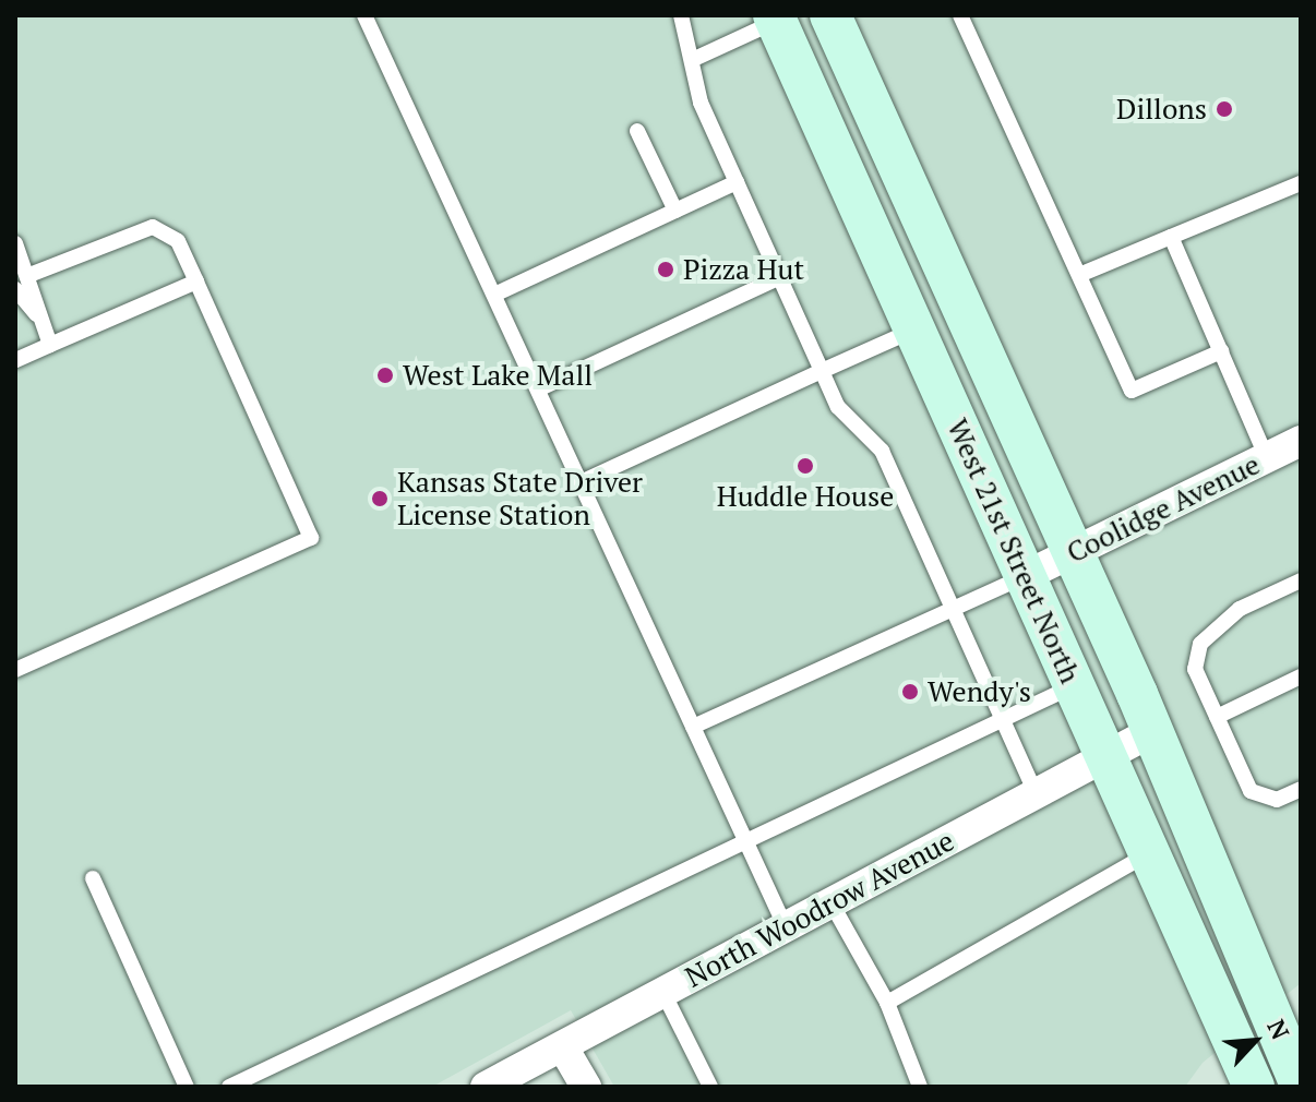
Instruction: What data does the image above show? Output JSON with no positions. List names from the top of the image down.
{
  "streets": {
    "main road": ["West 21st Street North"],
    "street": ["Coolidge Avenue", "North Woodrow Avenue"]
  },
  "crossings": [
    ["Coolidge Avenue", "West 21st Street North"],
    ["West 21st Street North", "North Woodrow Avenue"]
  ],
  "places": [
    "Dillons",
    "Pizza Hut",
    "West Lake Mall",
    "Huddle House",
    "Kansas State Driver License Station",
    "Wendy's"
  ],
  "north": "top right"
}
